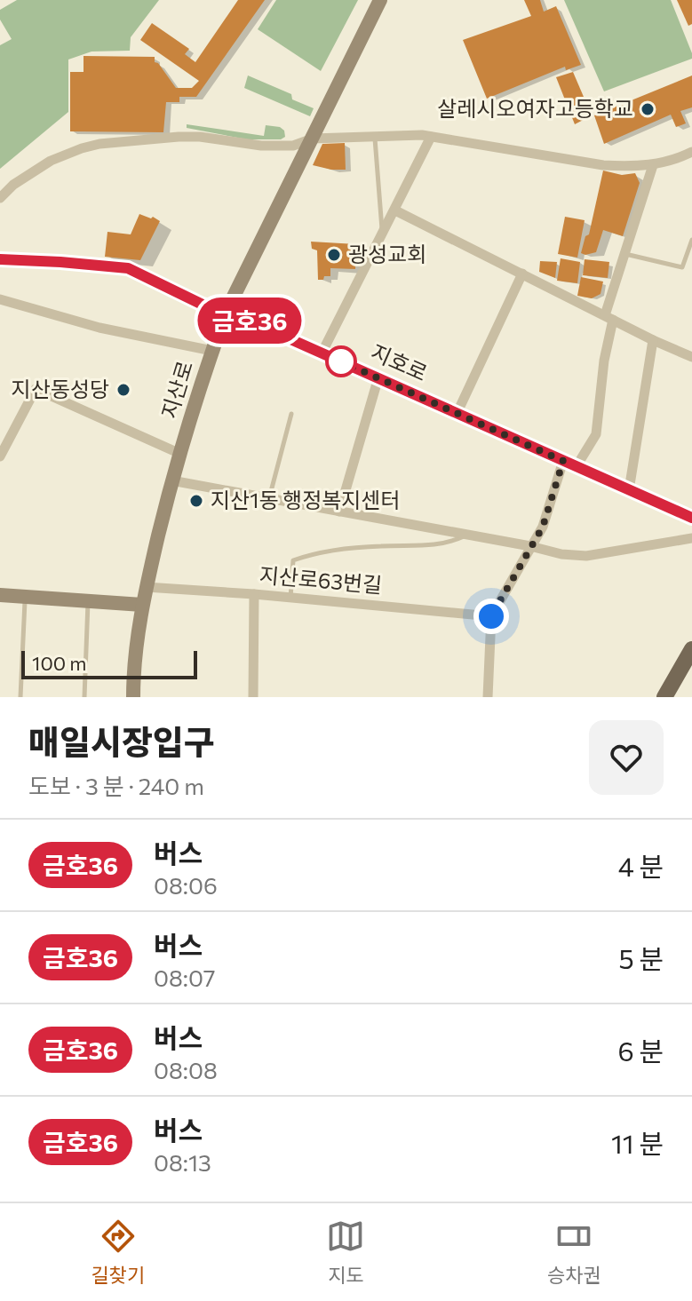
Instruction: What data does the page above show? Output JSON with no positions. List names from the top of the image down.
{
  "streets": {
    "street": ["지호로", "지산로", "지산로63번길"]
  },
  "crossings": [
    ["지호로", "지산로"],
    ["지산로", "지산로63번길"]
  ],
  "places": [
    "살레시오여자고등학교",
    "광성교회",
    "지산동성당",
    "지산1동 행정복지센터"
  ],
  "lines": ["bus line 금호36"],
  "scale_bar": "100 m",
  "page": {
    "on_map": "금호36",
    "scale": "100 m",
    "heading": ["매일시장입구", "도보 · 3 분 · 240 m"],
    "list": [
      {
        "mark": "금호36",
        "name": "버스",
        "note": "08:06",
        "value": "4 분"
      },
      {
        "mark": "금호36",
        "name": "버스",
        "note": "08:07",
        "value": "5 분"
      },
      {
        "mark": "금호36",
        "name": "버스",
        "note": "08:08",
        "value": "6 분"
      },
      {
        "mark": "금호36",
        "name": "버스",
        "note": "08:13",
        "value": "11 분"
      }
    ],
    "tabs": ["길찾기", "지도", "승차권"]
  }
}
